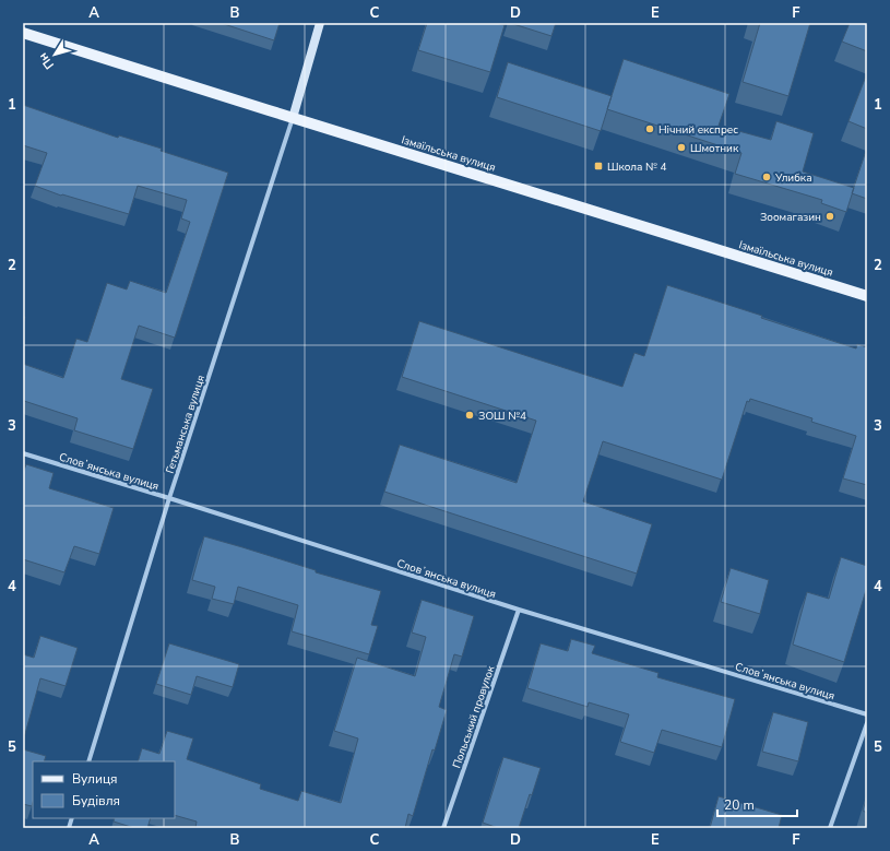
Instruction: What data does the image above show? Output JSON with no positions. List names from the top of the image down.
{
  "streets": {
    "main road": ["Ізмаїльська вулиця"],
    "street": ["Гетьманська вулиця", "Словʼянська вулиця", "Польський провулок"]
  },
  "crossings": [
    ["Ізмаїльська вулиця", "Гетьманська вулиця"],
    ["Гетьманська вулиця", "Словʼянська вулиця"],
    ["Словʼянська вулиця", "Польський провулок"]
  ],
  "places": {
    "other": [
      "Нічний експрес",
      "Шмотник",
      "Улибка",
      "Зоомагазин",
      "ЗОШ №4"
    ],
    "transit": ["Школа № 4"]
  },
  "legend": ["Вулиця", "Будівля"],
  "scale_bar": "20 m",
  "north": "bottom left",
  "grid": {
    "columns": [
      "A",
      "B",
      "C",
      "D",
      "E",
      "F"
    ],
    "rows": [
      "1",
      "2",
      "3",
      "4",
      "5"
    ]
  }
}
